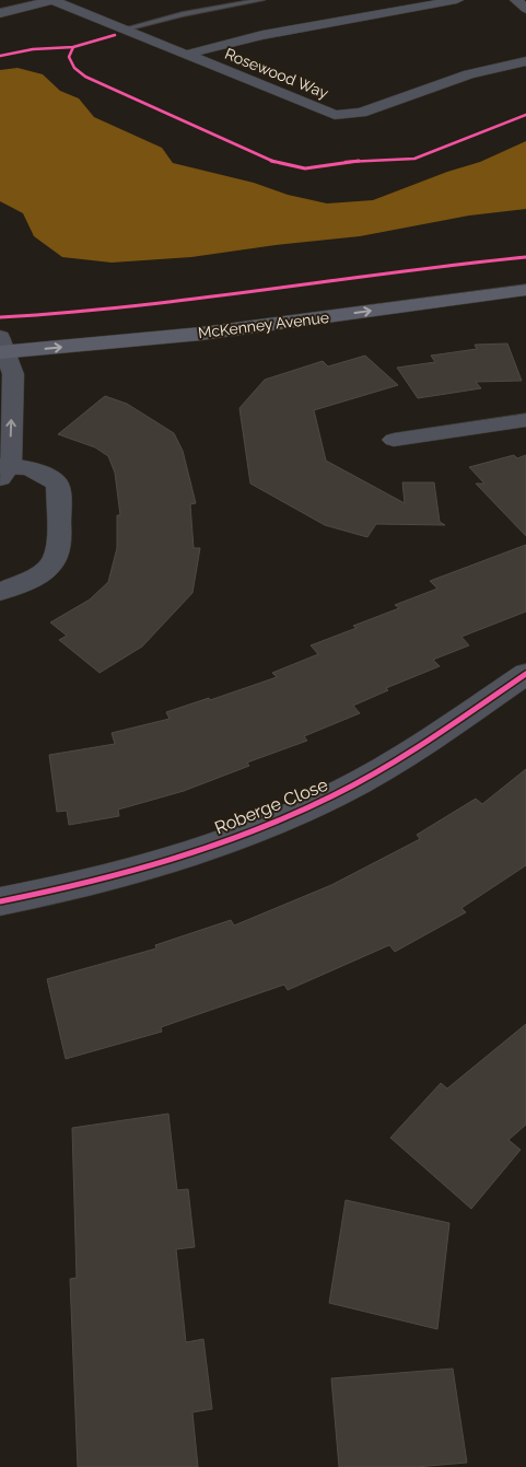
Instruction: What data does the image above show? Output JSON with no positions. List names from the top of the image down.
{
  "streets": {
    "main road": ["McKenney Avenue"],
    "street": ["Rosewood Way", "Roberge Close"]
  }
}
